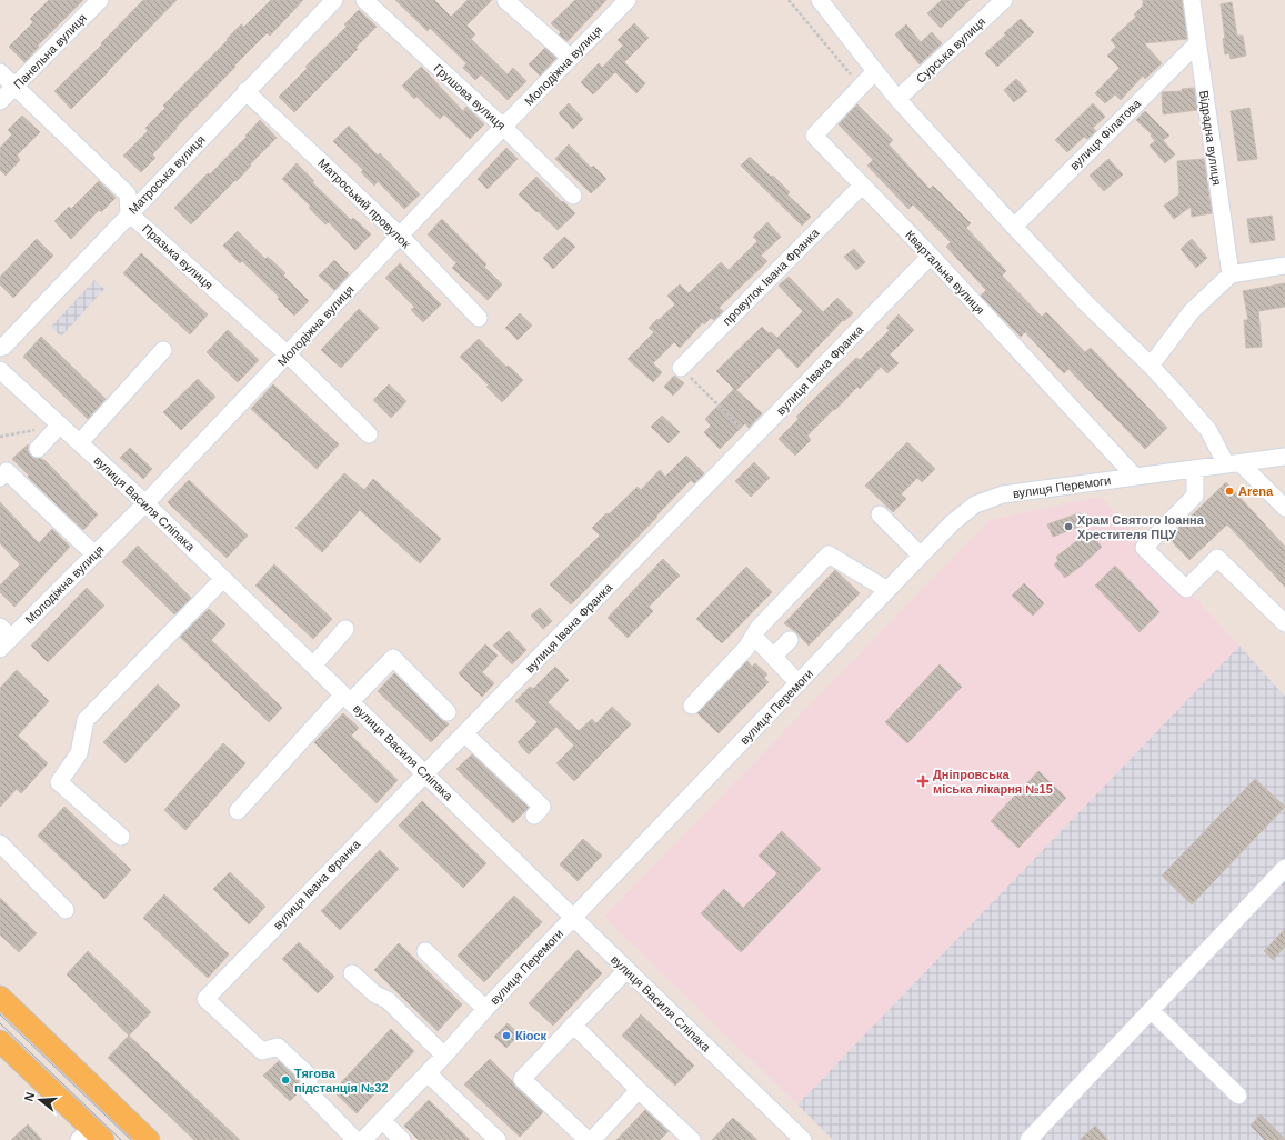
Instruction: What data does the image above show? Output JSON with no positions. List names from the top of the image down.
{
  "streets": {
    "street": [
      "Сурська вулиця",
      "Панельна вулиця",
      "Молодіжна вулиця",
      "Грушова вулиця",
      "вулиця Філатова",
      "Відрадна вулиця",
      "Матроська вулиця",
      "Матроський провулок",
      "Празька вулиця",
      "Квартальна вулиця",
      "провулок Івана Франка",
      "вулиця Івана Франка",
      "вулиця Перемоги",
      "вулиця Василя Сліпака"
    ]
  },
  "crossings": [
    ["Молодіжна вулиця", "Грушова вулиця"],
    ["Молодіжна вулиця", "Матроський провулок"],
    ["Молодіжна вулиця", "Празька вулиця"],
    ["Молодіжна вулиця", "вулиця Василя Сліпака"],
    ["вулиця Філатова", "Відрадна вулиця"],
    ["Матроська вулиця", "Матроський провулок"],
    ["Матроська вулиця", "Празька вулиця"],
    ["Квартальна вулиця", "провулок Івана Франка"],
    ["Квартальна вулиця", "вулиця Івана Франка"],
    ["Квартальна вулиця", "вулиця Перемоги"],
    ["вулиця Івана Франка", "вулиця Василя Сліпака"],
    ["вулиця Перемоги", "вулиця Василя Сліпака"]
  ],
  "places": {
    "other": [
      "Arena",
      "Храм Святого Іоанна Хрестителя ПЦУ",
      "Кіоск",
      "Тягова пiдстанцiя №32"
    ],
    "health": ["Дніпровська міська лікарня №15"]
  },
  "north": "left"
}
